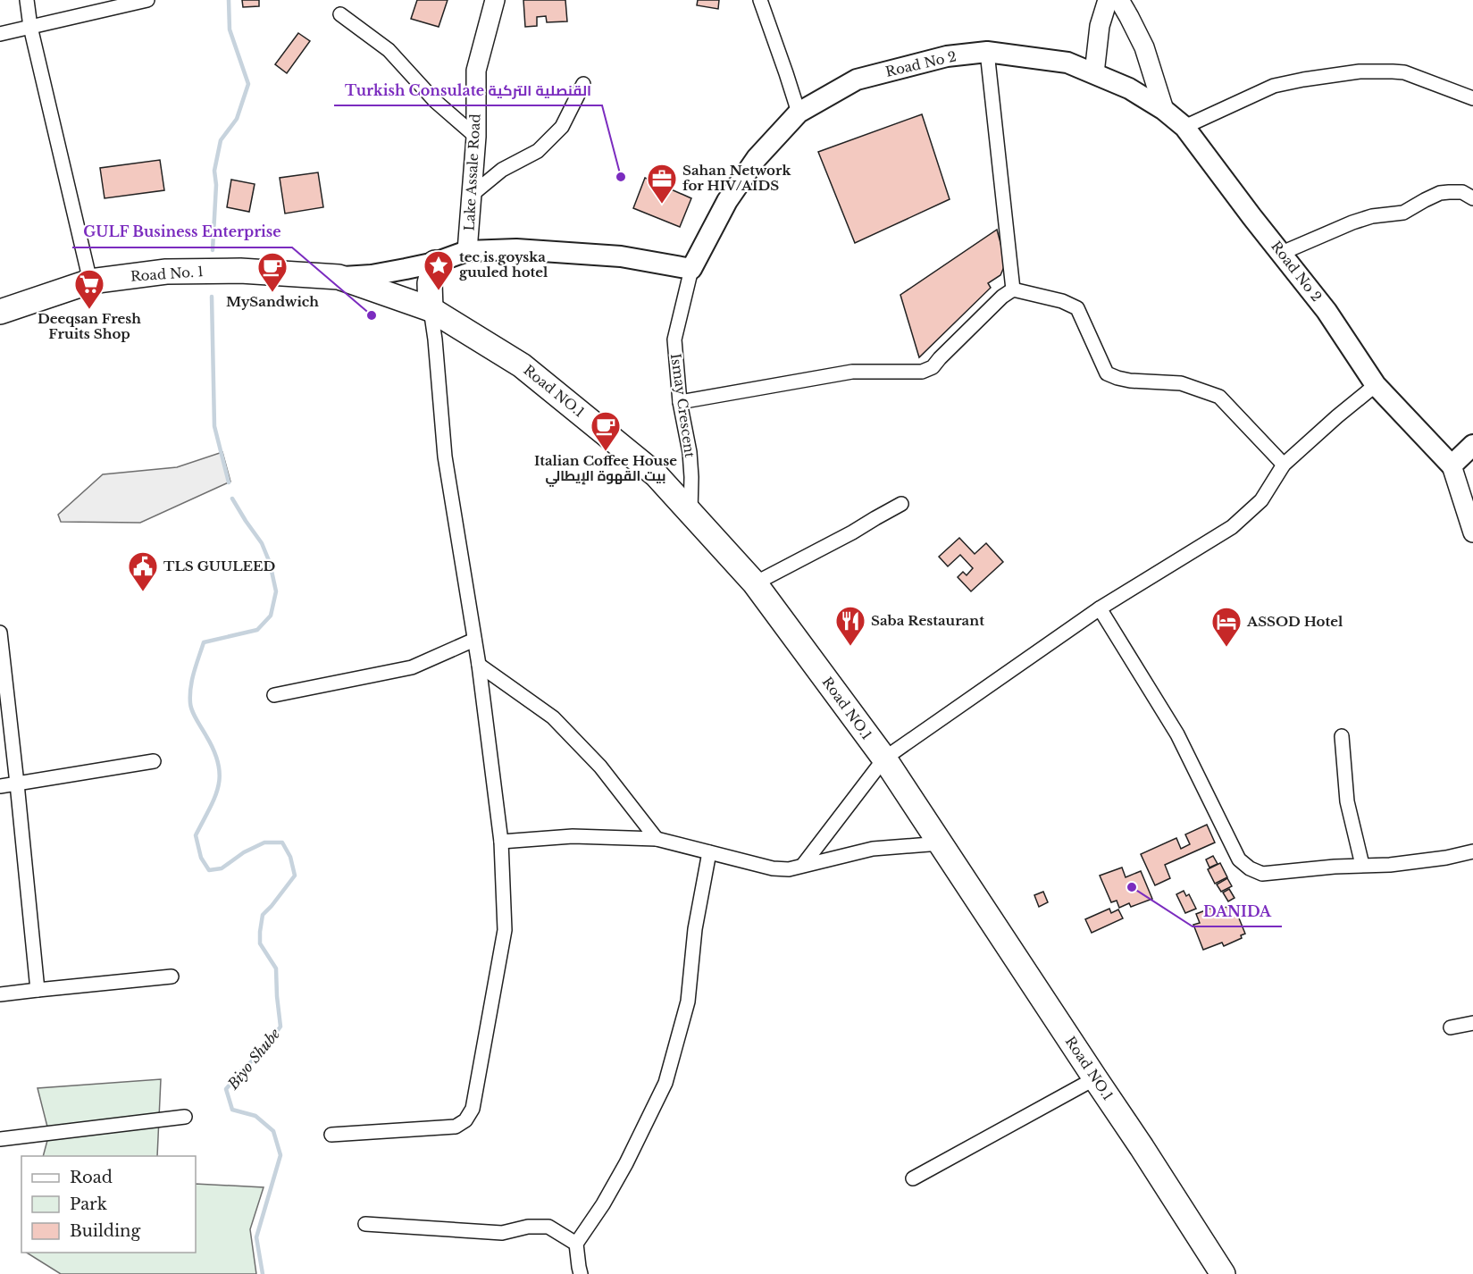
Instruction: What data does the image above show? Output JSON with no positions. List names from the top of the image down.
{
  "streets": {
    "highway": ["Road No. 1", "Road NO.1"],
    "main road": ["Road No 2"],
    "street": ["Lake Assale Road", "Ismay Crescent"]
  },
  "crossings": [
    ["Road No 2", "Ismay Crescent"],
    ["Road No. 1", "Road NO.1"],
    ["Road NO.1", "Ismay Crescent"]
  ],
  "water": ["Biyo Shube"],
  "places": {
    "other": ["Turkish Consulate القنصلية التركية", "GULF Business Enterprise", "DANIDA"],
    "office": ["Sahan Network for HIV/AIDS"],
    "place": ["tec is goyska guuled hotel"],
    "cafe": ["MySandwich", "Italian Coffee House بيت القهوة الإيطالي"],
    "supermarket": ["Deeqsan Fresh Fruits Shop"],
    "public building": ["TLS GUULEED"],
    "restaurant": ["Saba Restaurant"],
    "hotel": ["ASSOD Hotel"]
  },
  "legend": ["Road", "Park", "Building"]
}
